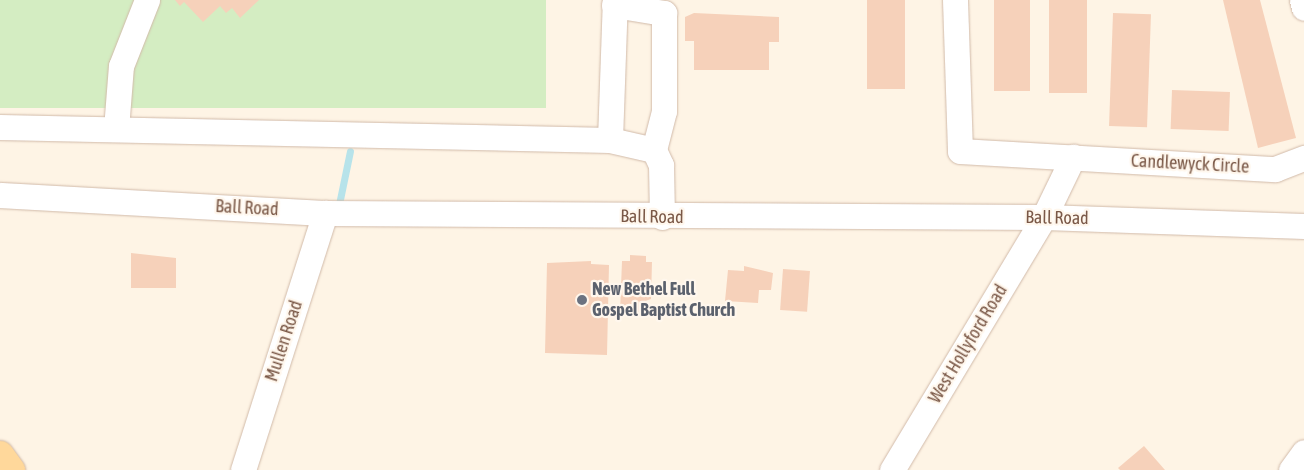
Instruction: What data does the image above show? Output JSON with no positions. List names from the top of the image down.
{
  "streets": {
    "street": [
      "Candlewyck Circle",
      "Ball Road",
      "Mullen Road",
      "West Hollyford Road"
    ]
  },
  "crossings": [
    ["Ball Road", "Mullen Road"],
    ["Ball Road", "West Hollyford Road"]
  ],
  "places": ["New Bethel Full Gospel Baptist Church"]
}
